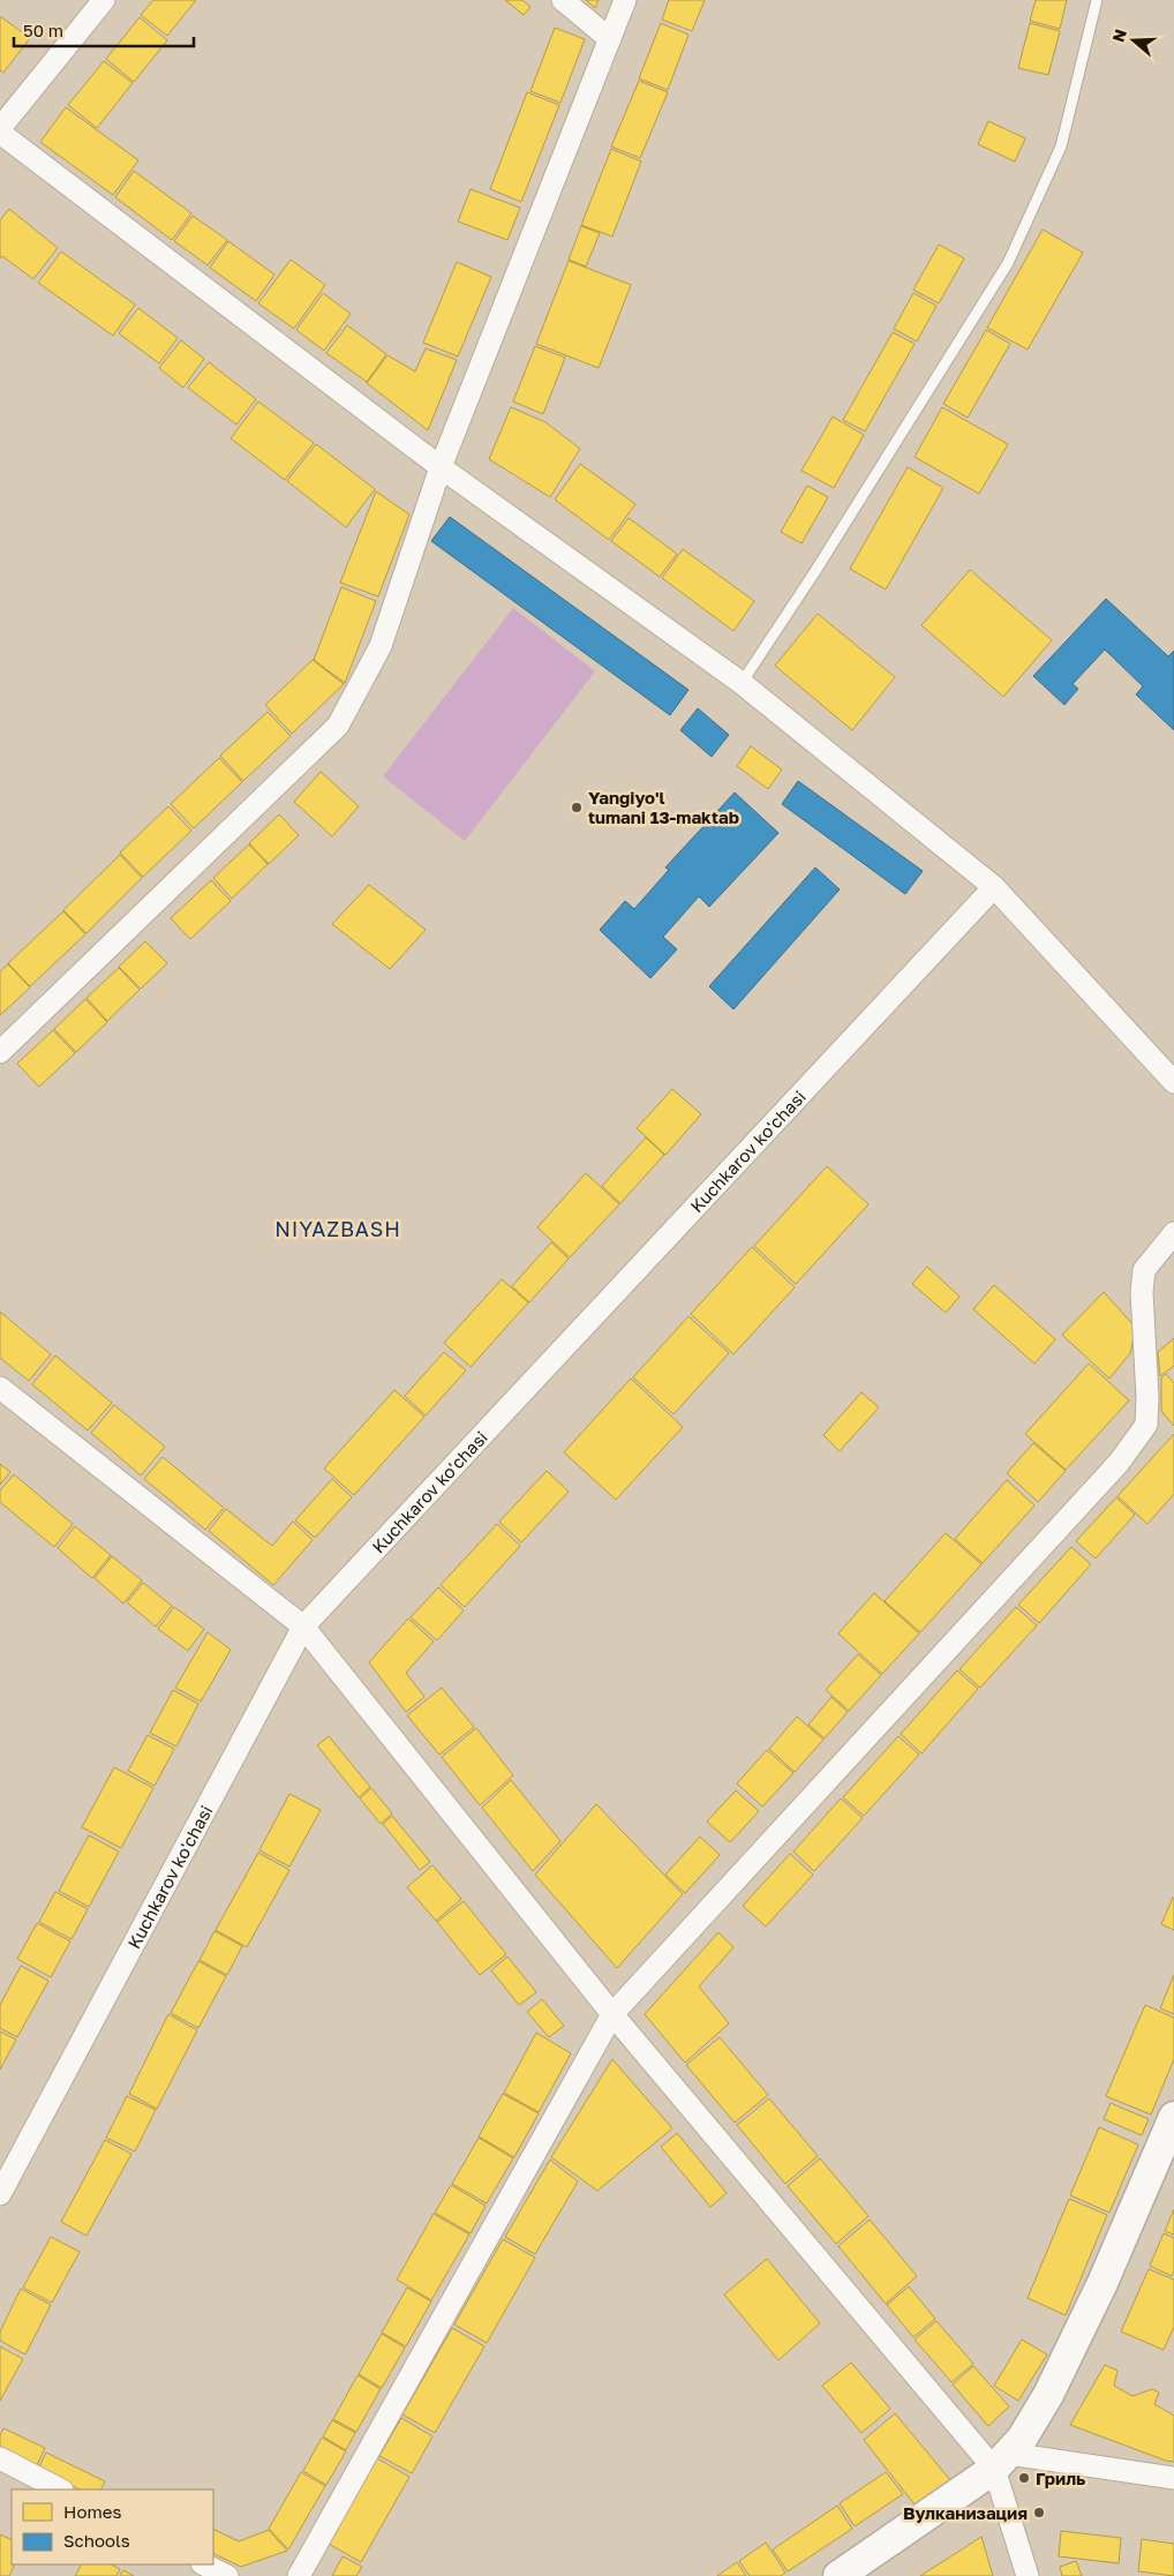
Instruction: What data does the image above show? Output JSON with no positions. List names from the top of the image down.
{
  "streets": {
    "street": ["Kuchkarov ko'chasi"]
  },
  "districts": ["NIYAZBASH"],
  "places": ["Yangiyo'l tumani 13-maktab", "Гриль", "Вулканизация"],
  "legend": ["Homes", "Schools"],
  "scale_bar": "50 m",
  "north": "left"
}
